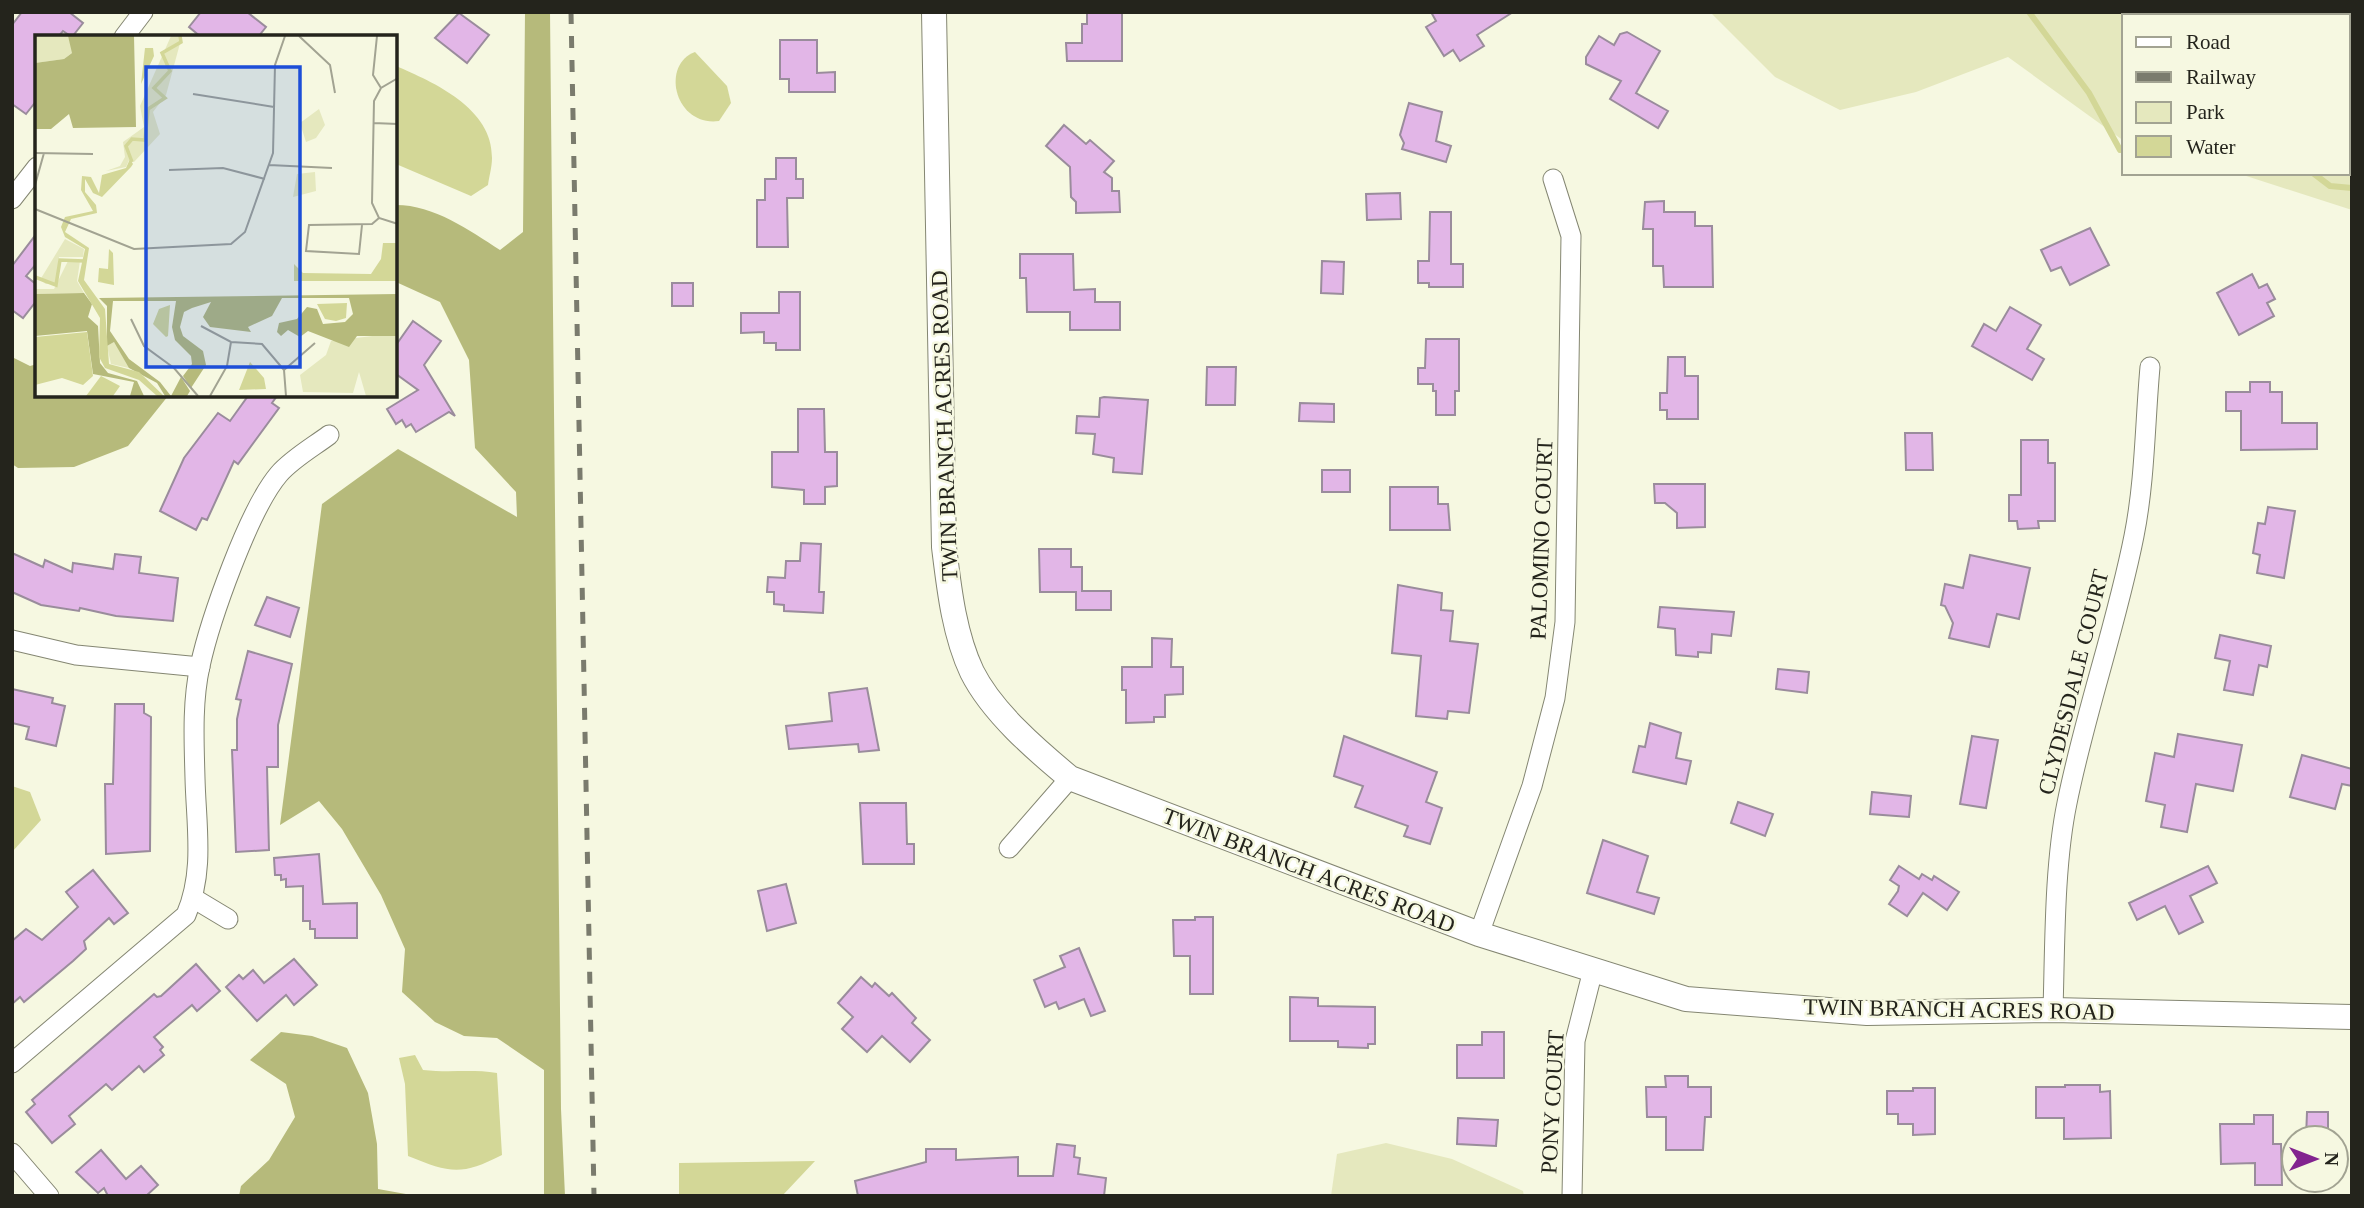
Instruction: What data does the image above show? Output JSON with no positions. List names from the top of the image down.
{
  "streets": {
    "street": [
      "TWIN BRANCH ACRES ROAD",
      "PALOMINO COURT",
      "CLYDESDALE COURT",
      "PONY COURT"
    ]
  },
  "crossings": [
    ["TWIN BRANCH ACRES ROAD", "PALOMINO COURT"],
    ["TWIN BRANCH ACRES ROAD", "CLYDESDALE COURT"],
    ["TWIN BRANCH ACRES ROAD", "PONY COURT"]
  ],
  "legend": [
    "Road",
    "Railway",
    "Park",
    "Water"
  ],
  "north": "right"
}
